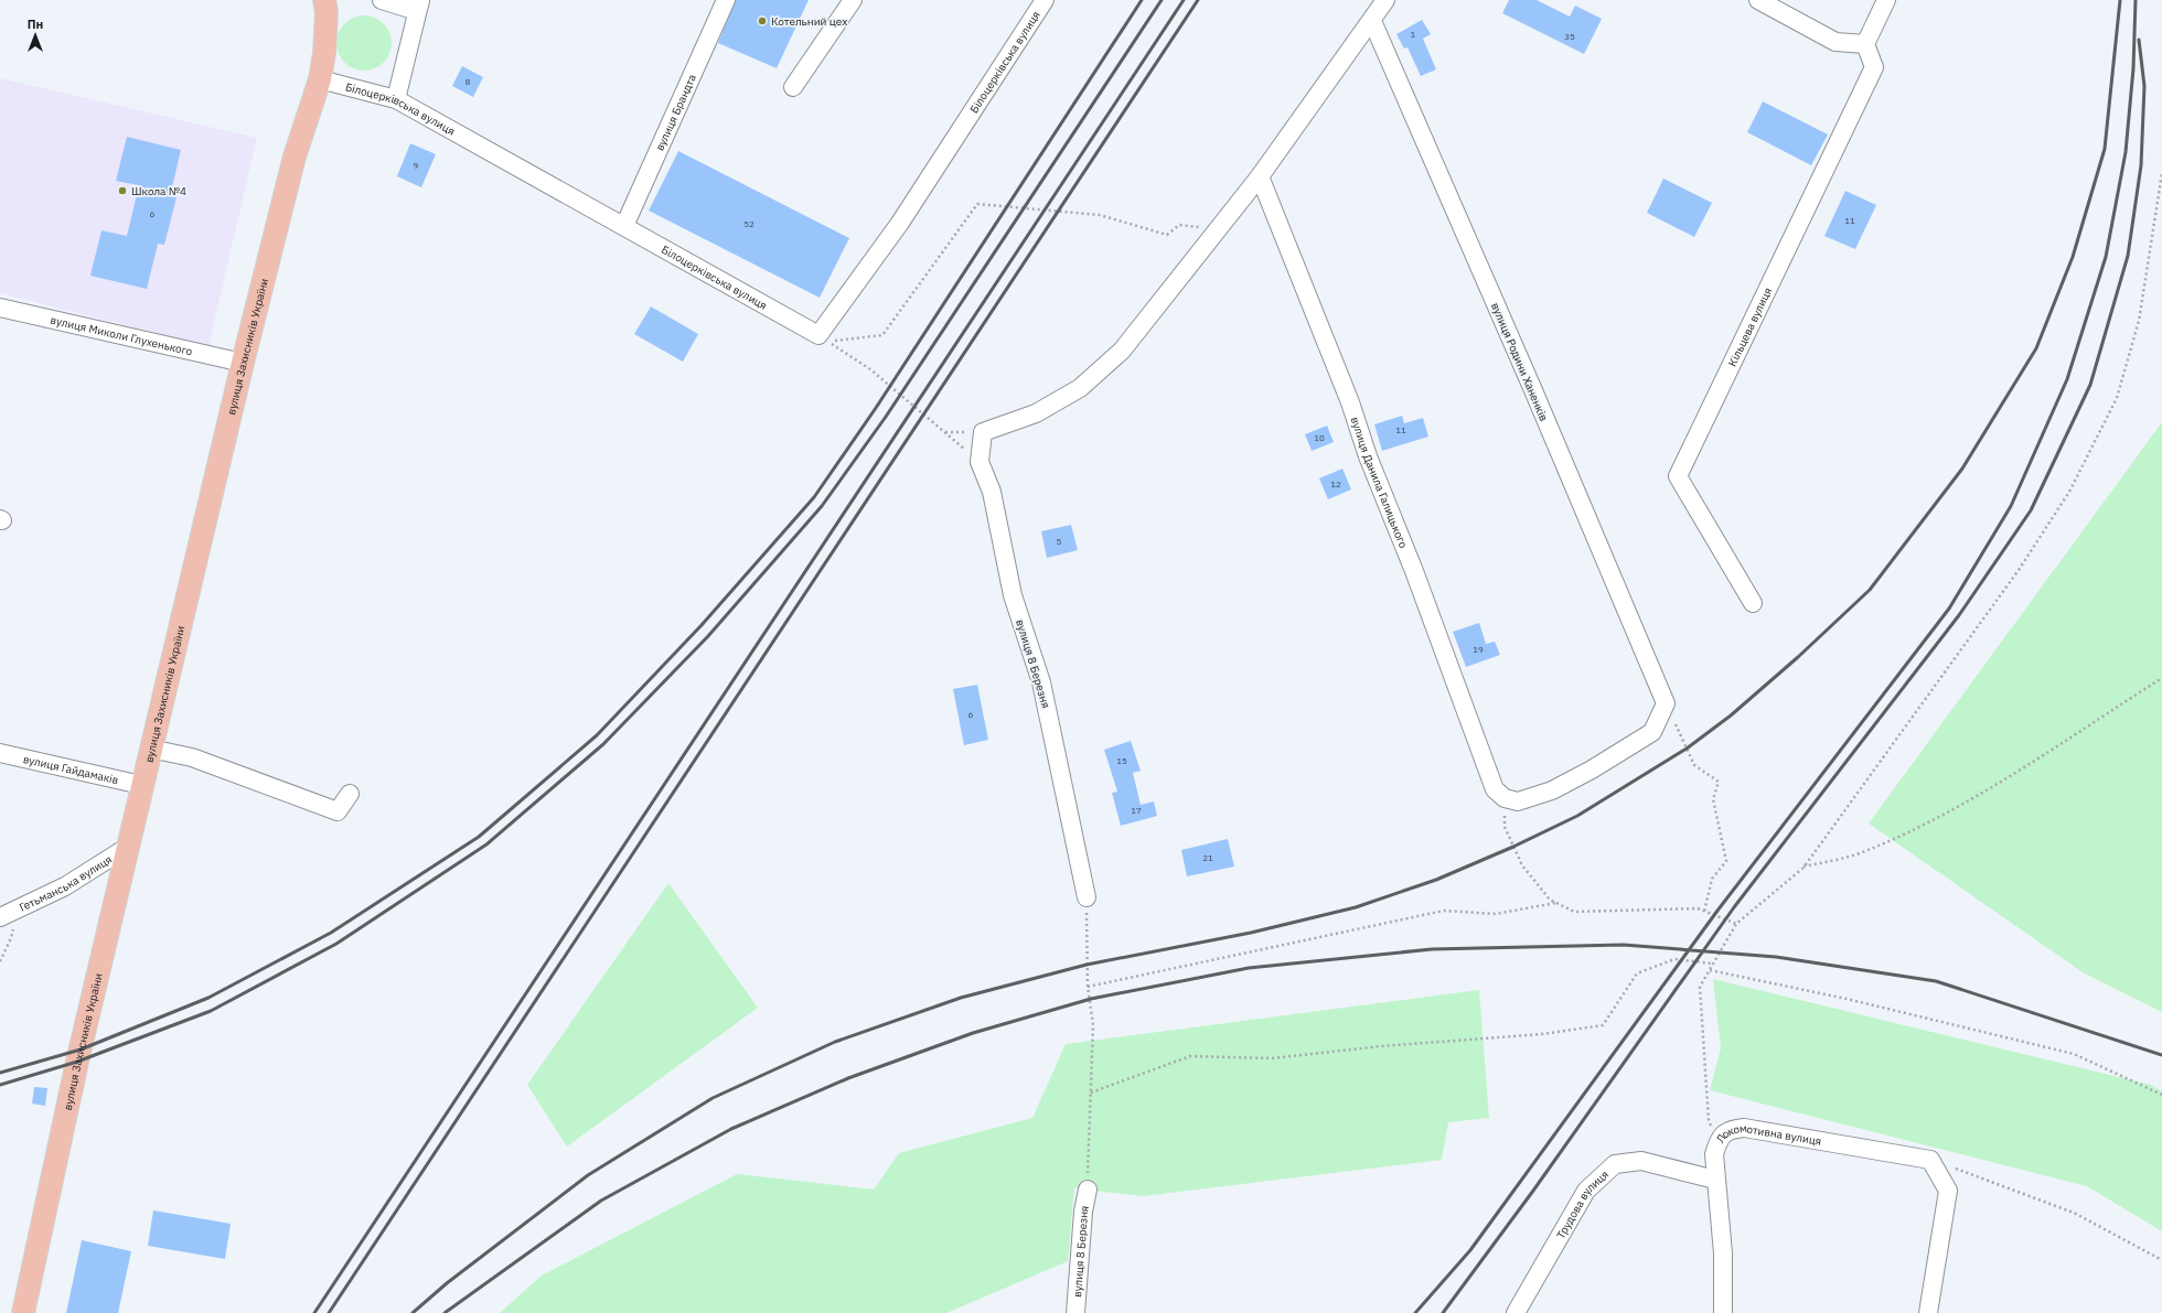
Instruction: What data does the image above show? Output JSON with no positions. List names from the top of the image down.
{
  "streets": {
    "main road": ["вулиця Захисників України"],
    "street": [
      "Білоцерківська вулиця",
      "вулиця Брандта",
      "Кільцева вулиця",
      "вулиця Миколи Глухенького",
      "вулиця Родини Ханенків",
      "вулиця Данила Галицького",
      "вулиця 8 Березня",
      "вулиця Гайдамаків",
      "Гетьманська вулиця",
      "Локомотивна вулиця",
      "Трудова вулиця"
    ]
  },
  "crossings": [
    ["Білоцерківська вулиця", "вулиця Брандта"],
    ["Білоцерківська вулиця", "вулиця Захисників України"],
    ["вулиця Миколи Глухенького", "вулиця Захисників України"],
    ["вулиця Захисників України", "вулиця Гайдамаків"],
    ["вулиця Захисників України", "Гетьманська вулиця"],
    ["Локомотивна вулиця", "Трудова вулиця"]
  ],
  "places": ["Котельний цех", "Школа №4"],
  "house_numbers": [
    "1",
    "35",
    "8",
    "9",
    "6",
    "11",
    "52",
    "11",
    "10",
    "12",
    "5",
    "19",
    "6",
    "15",
    "17",
    "21"
  ],
  "north": "top"
}
